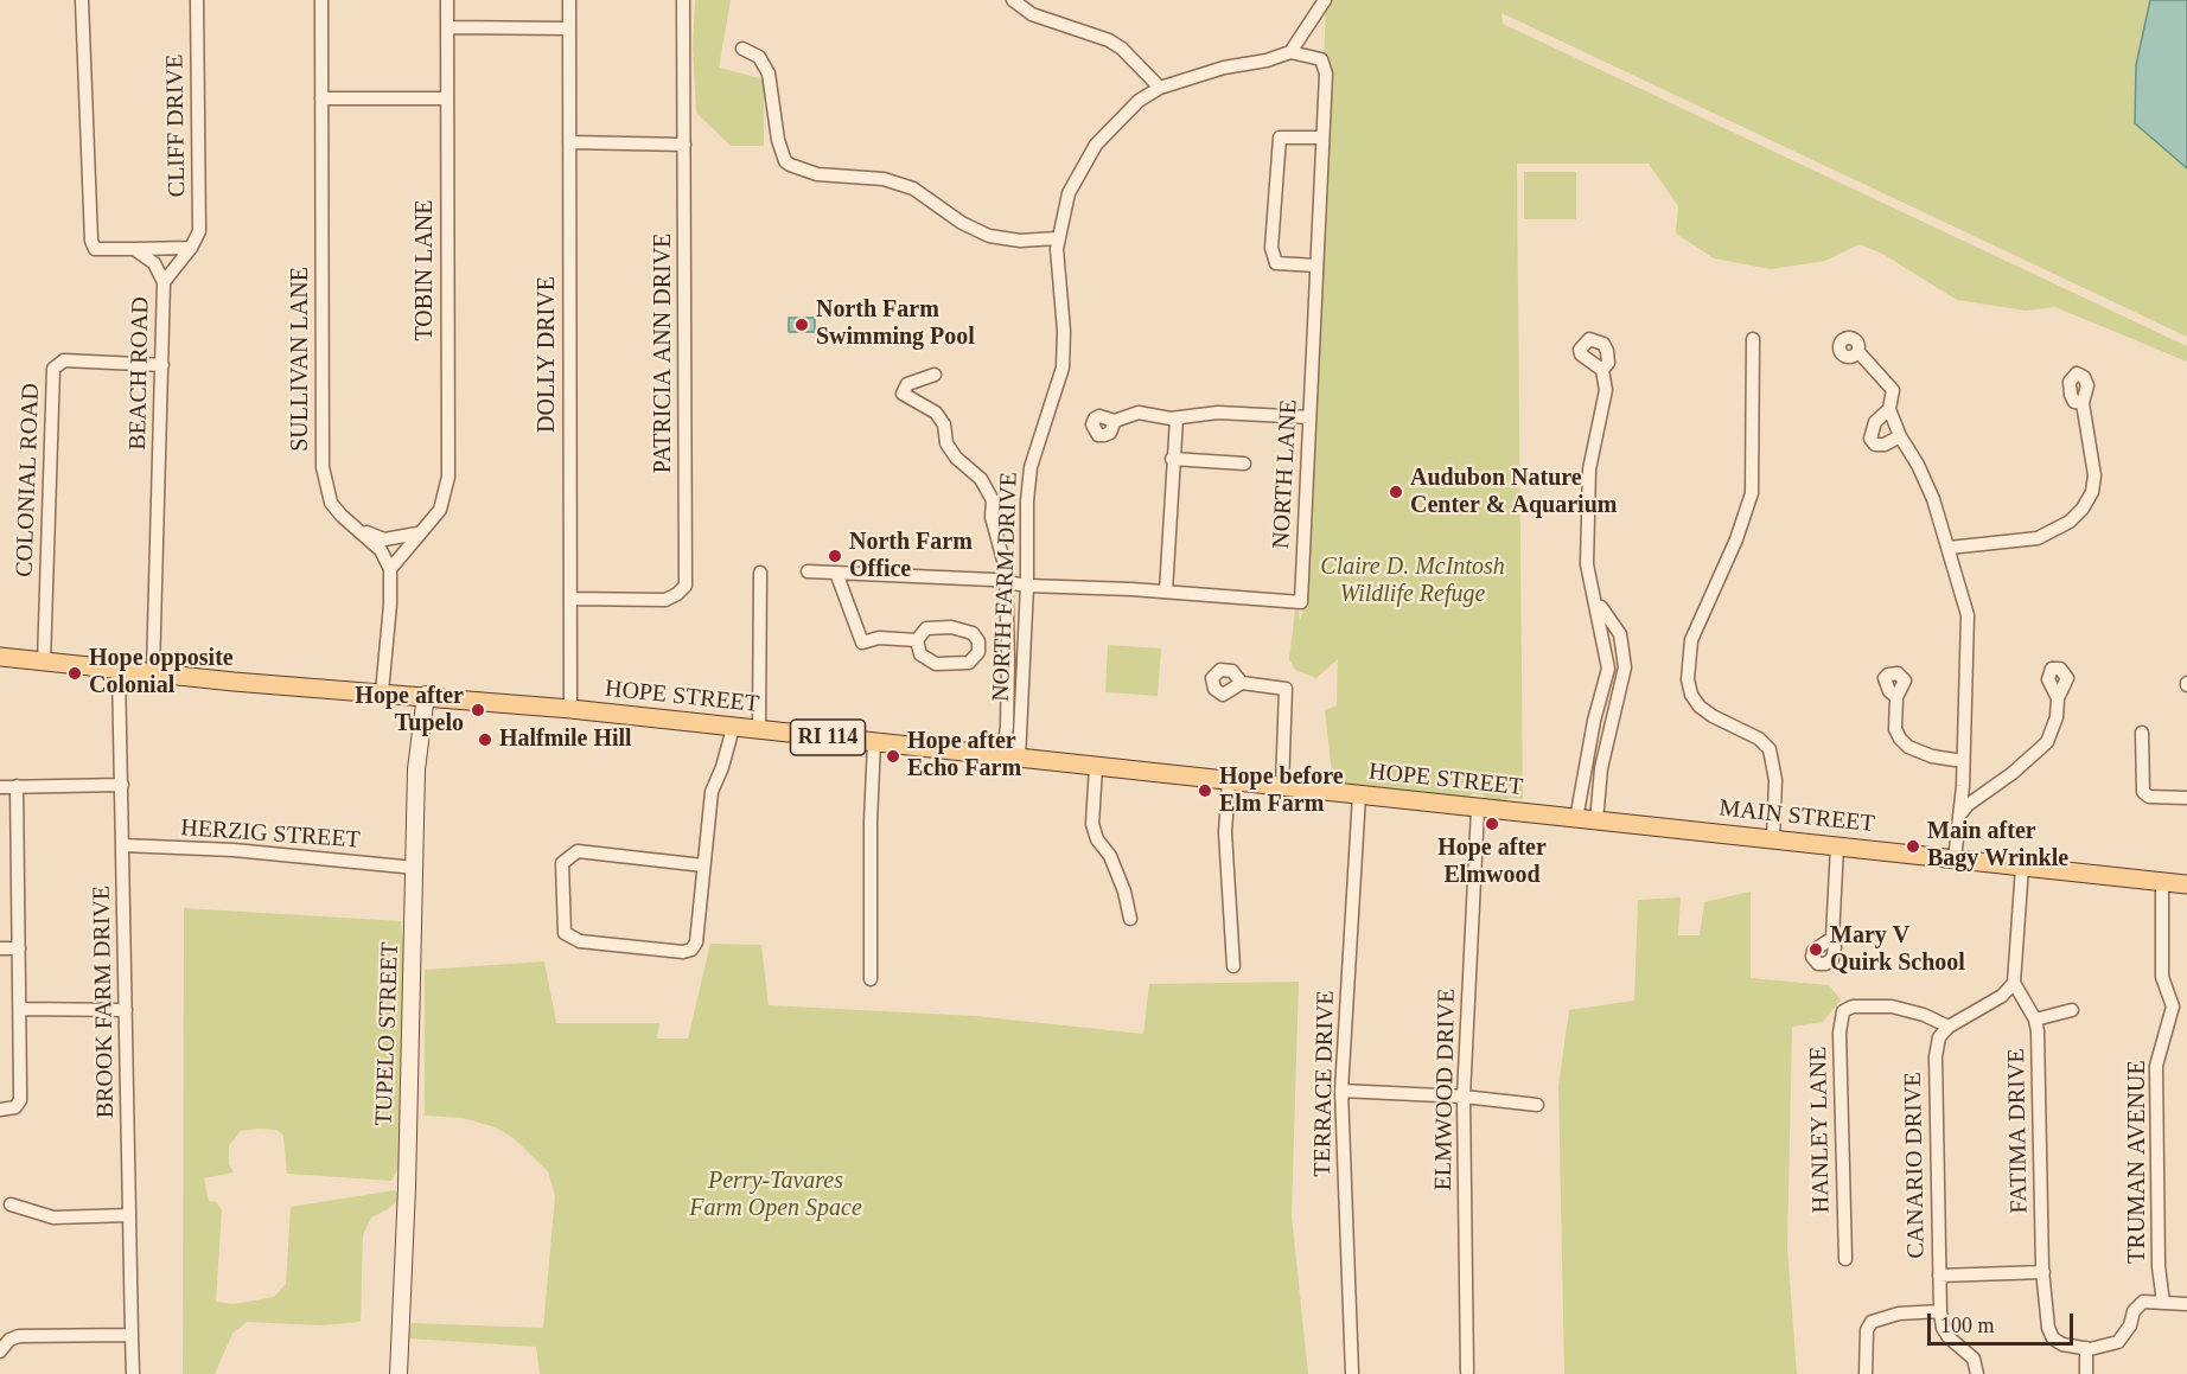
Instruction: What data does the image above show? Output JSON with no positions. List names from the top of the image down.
{
  "streets": {
    "main road": [
      "HOPE STREET",
      "RI 114",
      "MAIN STREET",
      "TUPELO STREET"
    ],
    "street": [
      "CLIFF DRIVE",
      "TOBIN LANE",
      "PATRICIA ANN DRIVE",
      "DOLLY DRIVE",
      "SULLIVAN LANE",
      "BEACH ROAD",
      "NORTH LANE",
      "COLONIAL ROAD",
      "NORTH FARM DRIVE",
      "HERZIG STREET",
      "BROOK FARM DRIVE",
      "TERRACE DRIVE",
      "ELMWOOD DRIVE",
      "HANLEY LANE",
      "FATIMA DRIVE",
      "TRUMAN AVENUE",
      "CANARIO DRIVE"
    ]
  },
  "crossings": [
    ["CLIFF DRIVE", "BEACH ROAD"],
    ["TOBIN LANE", "SULLIVAN LANE"],
    ["PATRICIA ANN DRIVE", "DOLLY DRIVE"],
    ["DOLLY DRIVE", "HOPE STREET"],
    ["BEACH ROAD", "COLONIAL ROAD"],
    ["BEACH ROAD", "HOPE STREET"],
    ["NORTH LANE", "NORTH FARM DRIVE"],
    ["COLONIAL ROAD", "HOPE STREET"],
    ["NORTH FARM DRIVE", "HOPE STREET"],
    ["HOPE STREET", "MAIN STREET"],
    ["HOPE STREET", "BROOK FARM DRIVE"],
    ["HOPE STREET", "TUPELO STREET"],
    ["HOPE STREET", "TERRACE DRIVE"],
    ["HOPE STREET", "ELMWOOD DRIVE"],
    ["MAIN STREET", "TRUMAN AVENUE"],
    ["HERZIG STREET", "BROOK FARM DRIVE"],
    ["HERZIG STREET", "TUPELO STREET"],
    ["HANLEY LANE", "CANARIO DRIVE"]
  ],
  "parks": ["Claire D. McIntosh Wildlife Refuge", "Perry-Tavares Farm Open Space"],
  "places": [
    "North Farm Swimming Pool",
    "Audubon Nature Center & Aquarium",
    "North Farm Office",
    "Hope opposite Colonial",
    "Hope after Tupelo",
    "Halfmile Hill",
    "Hope after Echo Farm",
    "Hope before Elm Farm",
    "Hope after Elmwood",
    "Main after Bagy Wrinkle",
    "Mary V Quirk School"
  ],
  "scale_bar": "100 m"
}
